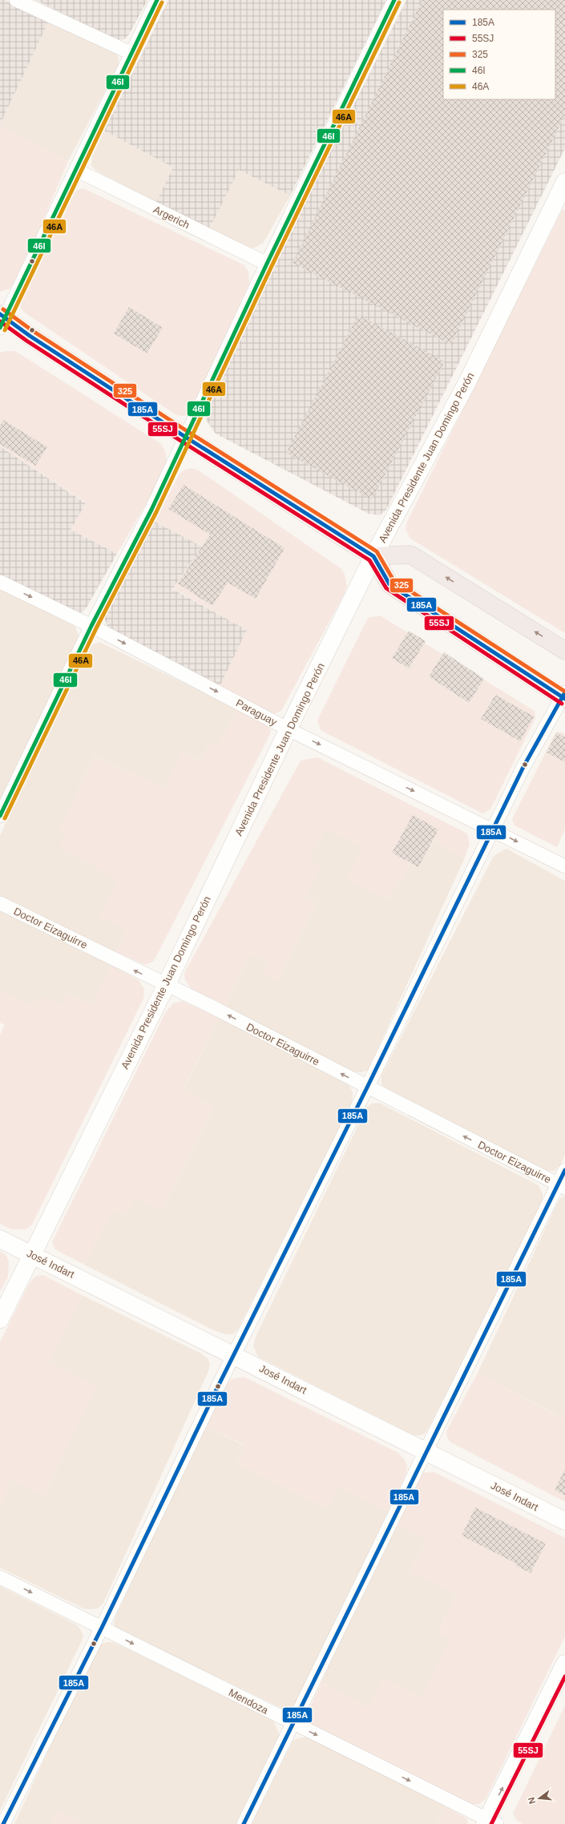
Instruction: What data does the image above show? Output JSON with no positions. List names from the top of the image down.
{
  "streets": {
    "street": [
      "Argerich",
      "Avenida Presidente Juan Domingo Perón",
      "Paraguay",
      "Doctor Eizaguirre",
      "José Indart",
      "Mendoza"
    ]
  },
  "crossings": [
    ["Avenida Presidente Juan Domingo Perón", "Paraguay"],
    ["Avenida Presidente Juan Domingo Perón", "Doctor Eizaguirre"],
    ["Avenida Presidente Juan Domingo Perón", "José Indart"]
  ],
  "one_way": ["Paraguay", "Doctor Eizaguirre", "Mendoza"],
  "lines": [
    "transit line 46I",
    "transit line 46A",
    "transit line 325",
    "transit line 185A",
    "transit line 55SJ"
  ],
  "legend": [
    "185A",
    "55SJ",
    "325",
    "46I",
    "46A"
  ],
  "north": "left"
}
